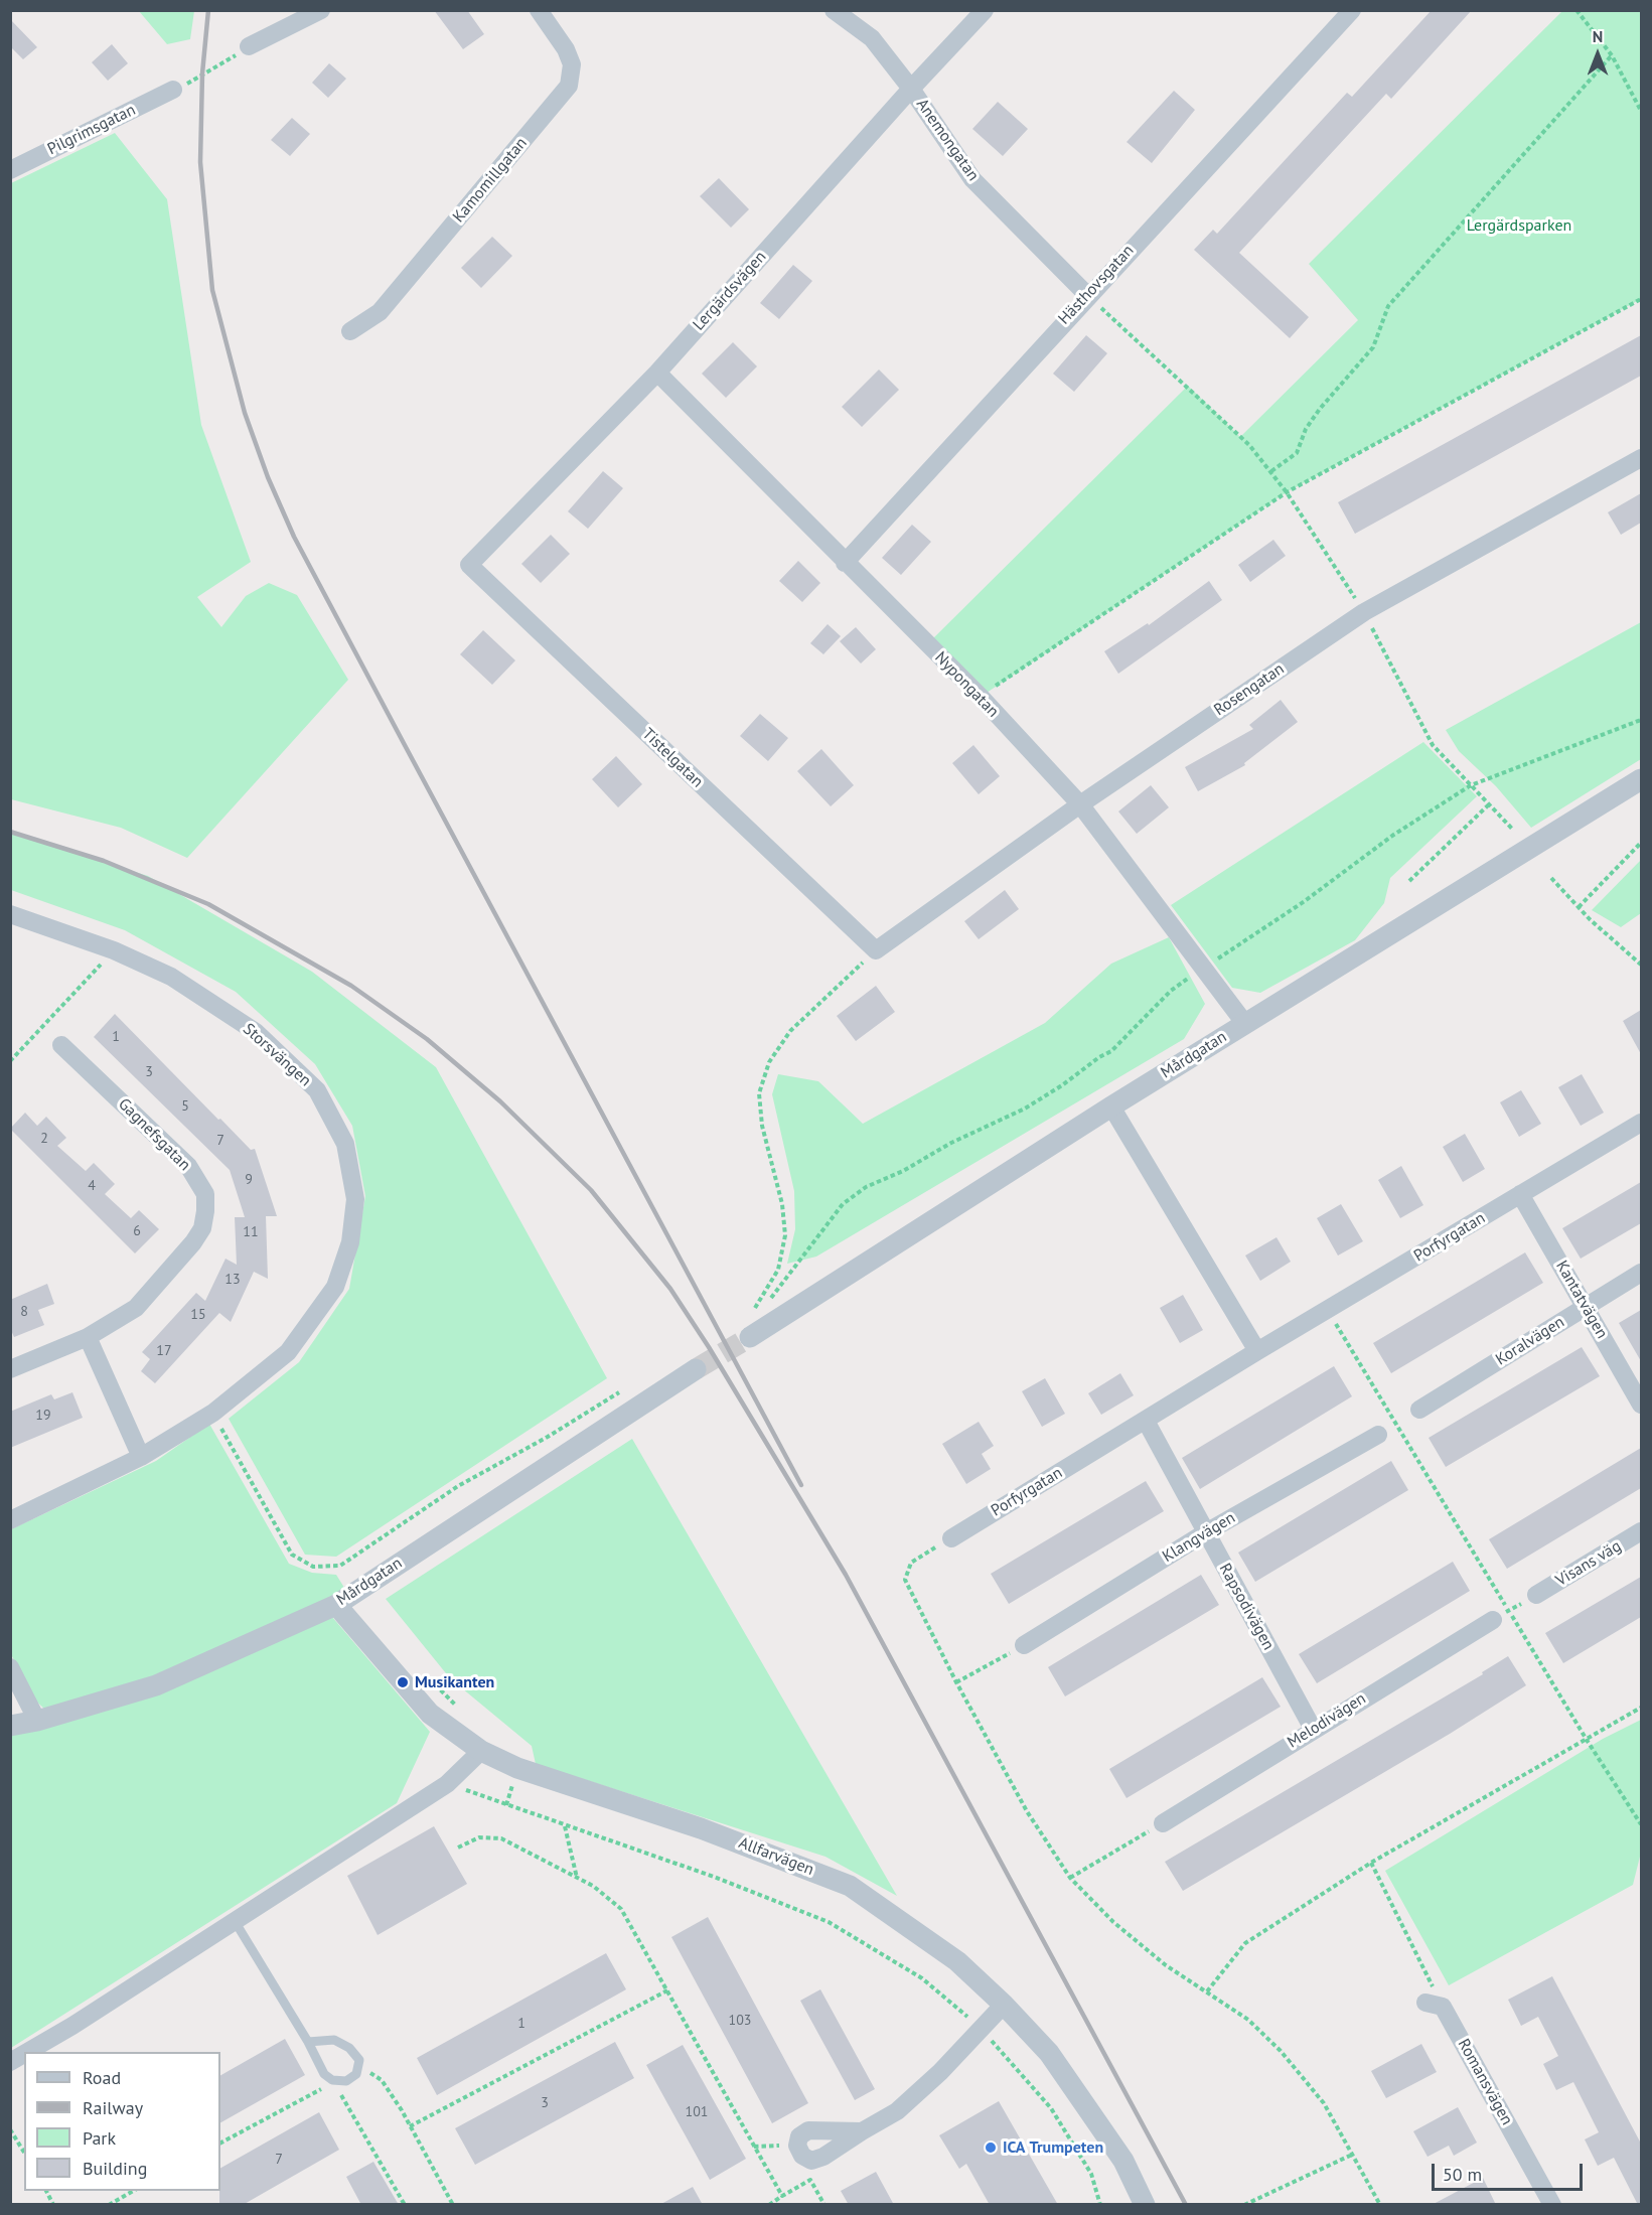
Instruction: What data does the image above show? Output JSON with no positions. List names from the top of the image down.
{
  "streets": {
    "street": [
      "Pilgrimsgatan",
      "Anemongatan",
      "Kamomillgatan",
      "Hästhovsgatan",
      "Lergärdsvägen",
      "Nypongatan",
      "Rosengatan",
      "Tistelgatan",
      "Storsvängen",
      "Mårdgatan",
      "Gagnefsgatan",
      "Porfyrgatan",
      "Kantatvägen",
      "Koralvägen",
      "Klangvägen",
      "Visans väg",
      "Rapsodivägen",
      "Melodivägen",
      "Allfarvägen",
      "Romansvägen"
    ]
  },
  "crossings": [
    ["Anemongatan", "Hästhovsgatan"],
    ["Anemongatan", "Lergärdsvägen"],
    ["Hästhovsgatan", "Nypongatan"],
    ["Lergärdsvägen", "Nypongatan"],
    ["Lergärdsvägen", "Tistelgatan"],
    ["Nypongatan", "Rosengatan"],
    ["Nypongatan", "Mårdgatan"],
    ["Rosengatan", "Tistelgatan"],
    ["Mårdgatan", "Allfarvägen"],
    ["Porfyrgatan", "Kantatvägen"],
    ["Porfyrgatan", "Rapsodivägen"],
    ["Kantatvägen", "Koralvägen"],
    ["Klangvägen", "Rapsodivägen"],
    ["Rapsodivägen", "Melodivägen"]
  ],
  "parks": ["Lergärdsparken"],
  "places": ["Musikanten", "ICA Trumpeten"],
  "house_numbers": [
    "1",
    "3",
    "5",
    "2",
    "7",
    "9",
    "4",
    "6",
    "11",
    "13",
    "8",
    "15",
    "17",
    "19",
    "103",
    "1",
    "3",
    "101",
    "7"
  ],
  "legend": [
    "Road",
    "Railway",
    "Park",
    "Building"
  ],
  "scale_bar": "50 m",
  "north": "top"
}
